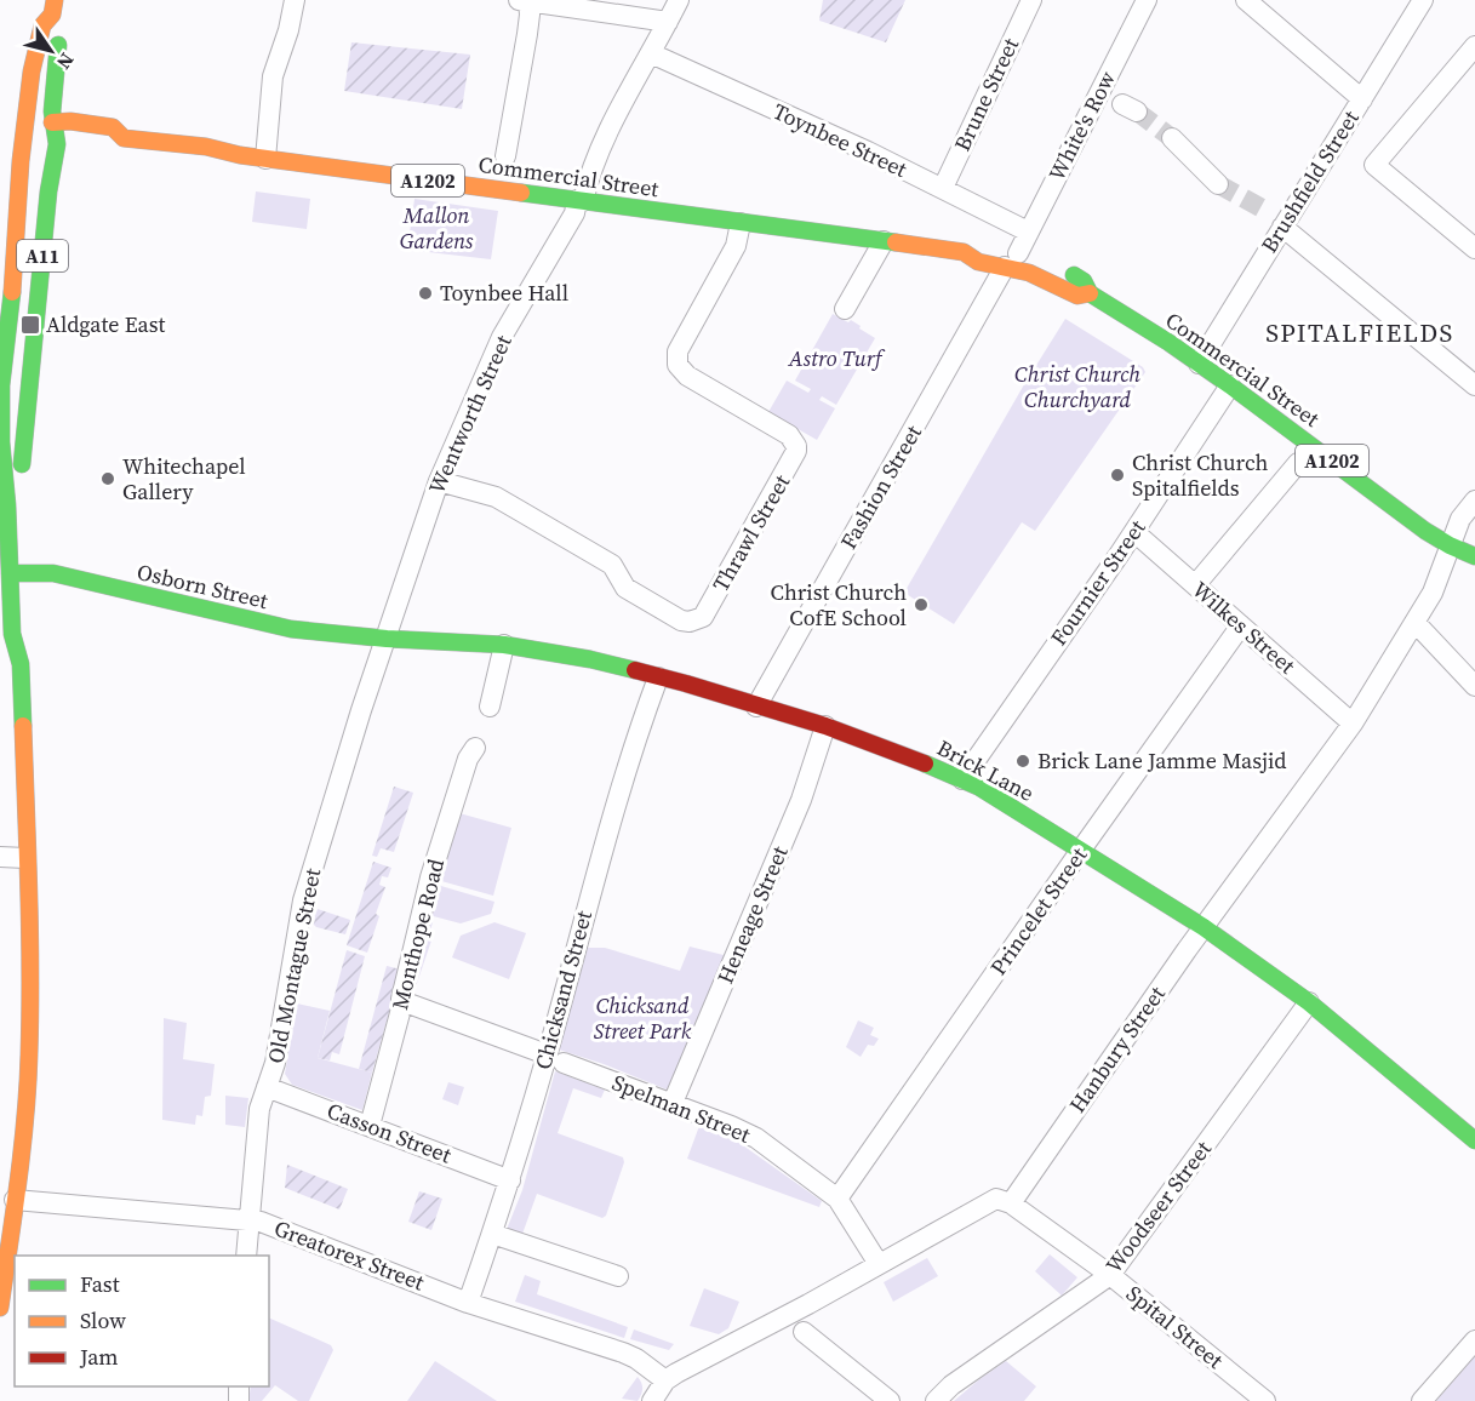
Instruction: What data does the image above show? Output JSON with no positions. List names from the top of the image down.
{
  "streets": {
    "main road": [
      "Commercial Street",
      "A1202",
      "A11",
      "Osborn Street",
      "Brick Lane"
    ],
    "street": [
      "Brune Street",
      "White's Row",
      "Toynbee Street",
      "Brushfield Street",
      "Wentworth Street",
      "Fashion Street",
      "Thrawl Street",
      "Fournier Street",
      "Wilkes Street",
      "Princelet Street",
      "Heneage Street",
      "Monthope Road",
      "Old Montague Street",
      "Chicksand Street",
      "Hanbury Street",
      "Spelman Street",
      "Casson Street",
      "Woodseer Street",
      "Greatorex Street",
      "Spital Street"
    ]
  },
  "crossings": [
    ["Brune Street", "Toynbee Street"],
    ["White's Row", "Toynbee Street"],
    ["White's Row", "Commercial Street"],
    ["White's Row", "Fashion Street"],
    ["Toynbee Street", "Wentworth Street"],
    ["Commercial Street", "Brushfield Street"],
    ["Commercial Street", "A11"],
    ["Commercial Street", "Wentworth Street"],
    ["Commercial Street", "Fashion Street"],
    ["Commercial Street", "Thrawl Street"],
    ["Commercial Street", "Fournier Street"],
    ["Commercial Street", "Hanbury Street"],
    ["A11", "Osborn Street"],
    ["A11", "Greatorex Street"],
    ["Wentworth Street", "Thrawl Street"],
    ["Wentworth Street", "Osborn Street"],
    ["Wentworth Street", "Brick Lane"],
    ["Wentworth Street", "Old Montague Street"],
    ["Fashion Street", "Brick Lane"],
    ["Fournier Street", "Wilkes Street"],
    ["Fournier Street", "Brick Lane"],
    ["Osborn Street", "Brick Lane"],
    ["Osborn Street", "Old Montague Street"],
    ["Wilkes Street", "Princelet Street"],
    ["Wilkes Street", "Hanbury Street"],
    ["Brick Lane", "Princelet Street"],
    ["Brick Lane", "Heneage Street"],
    ["Brick Lane", "Old Montague Street"],
    ["Brick Lane", "Chicksand Street"],
    ["Brick Lane", "Hanbury Street"],
    ["Brick Lane", "Woodseer Street"],
    ["Princelet Street", "Spelman Street"],
    ["Heneage Street", "Spelman Street"],
    ["Monthope Road", "Spelman Street"],
    ["Monthope Road", "Casson Street"],
    ["Old Montague Street", "Casson Street"],
    ["Old Montague Street", "Greatorex Street"],
    ["Chicksand Street", "Spelman Street"],
    ["Chicksand Street", "Casson Street"],
    ["Chicksand Street", "Greatorex Street"],
    ["Hanbury Street", "Spital Street"],
    ["Woodseer Street", "Spital Street"]
  ],
  "districts": ["SPITALFIELDS"],
  "parks": [
    "Mallon Gardens",
    "Astro Turf",
    "Christ Church Churchyard",
    "Chicksand Street Park"
  ],
  "places": {
    "other": [
      "Toynbee Hall",
      "Christ Church Spitalfields",
      "Whitechapel Gallery",
      "Christ Church CofE School",
      "Brick Lane Jamme Masjid"
    ],
    "transit": ["Aldgate East"]
  },
  "legend": ["Fast", "Slow", "Jam"],
  "north": "bottom right"
}
